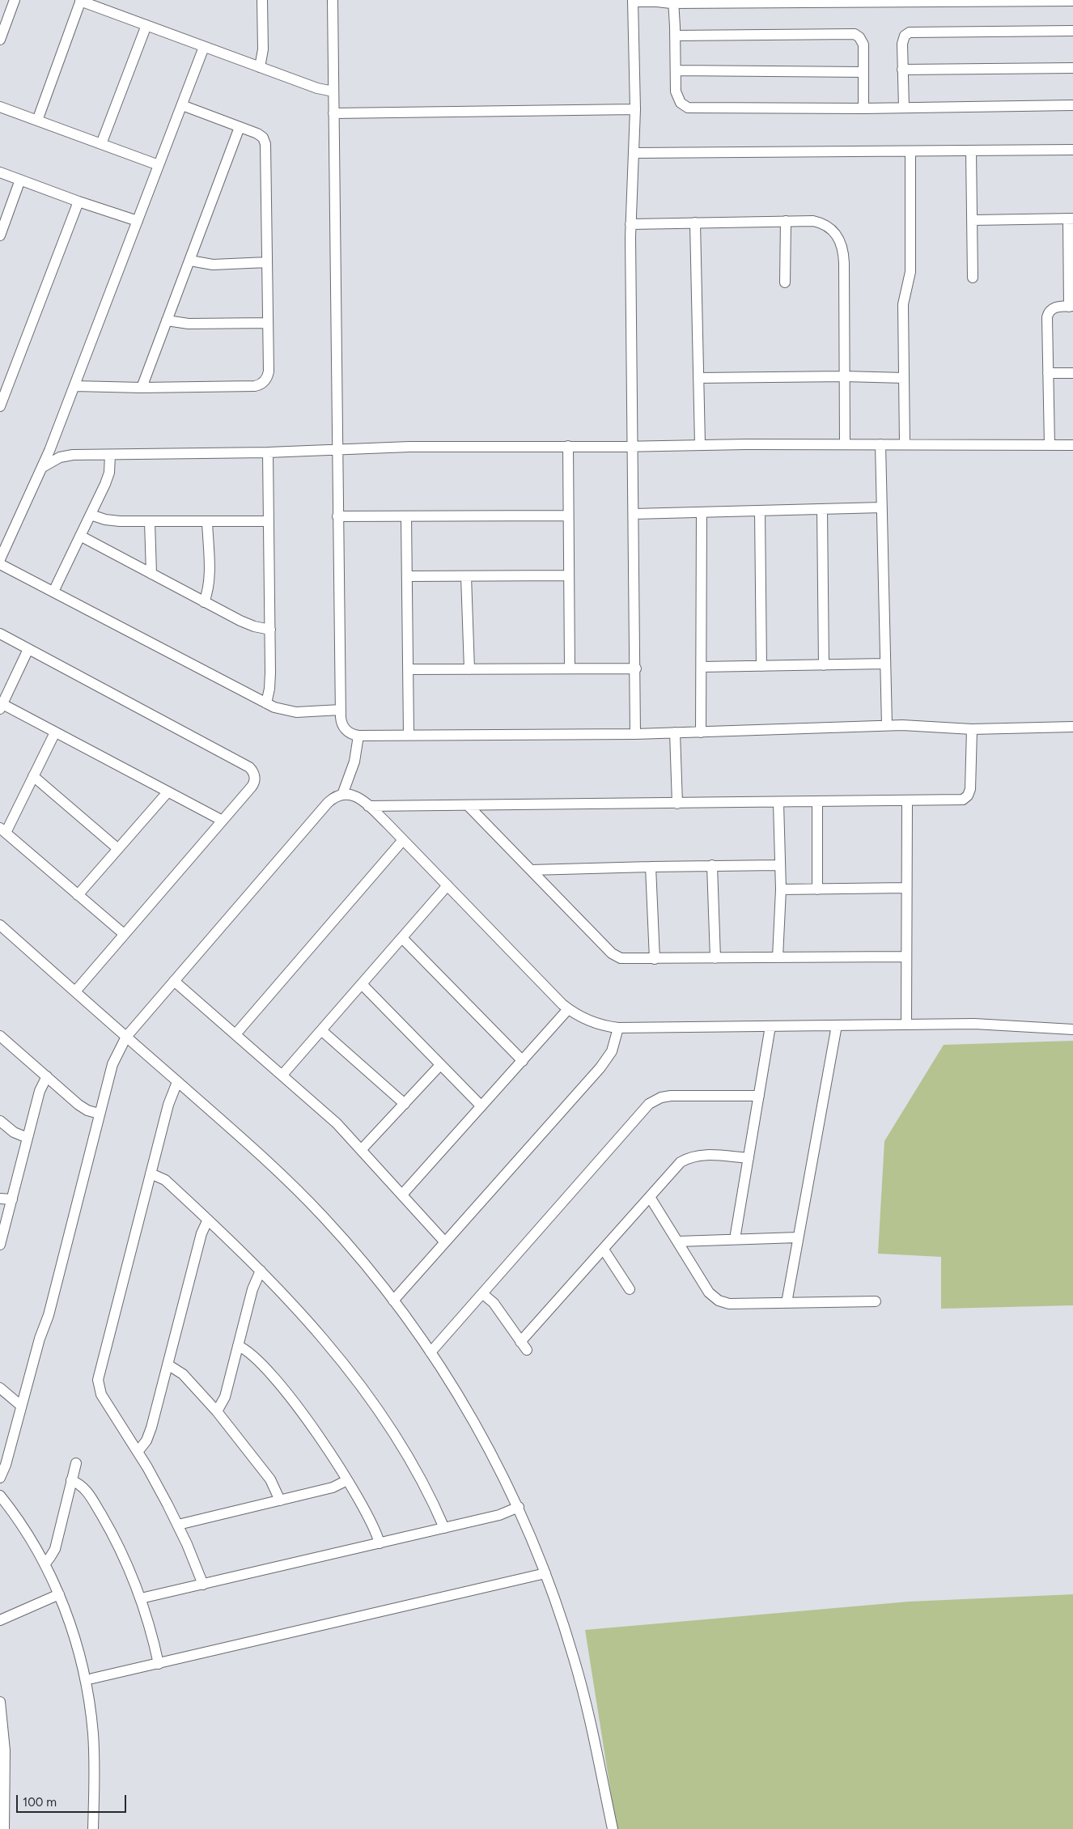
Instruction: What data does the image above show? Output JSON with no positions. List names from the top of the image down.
{
  "scale_bar": "100 m"
}
